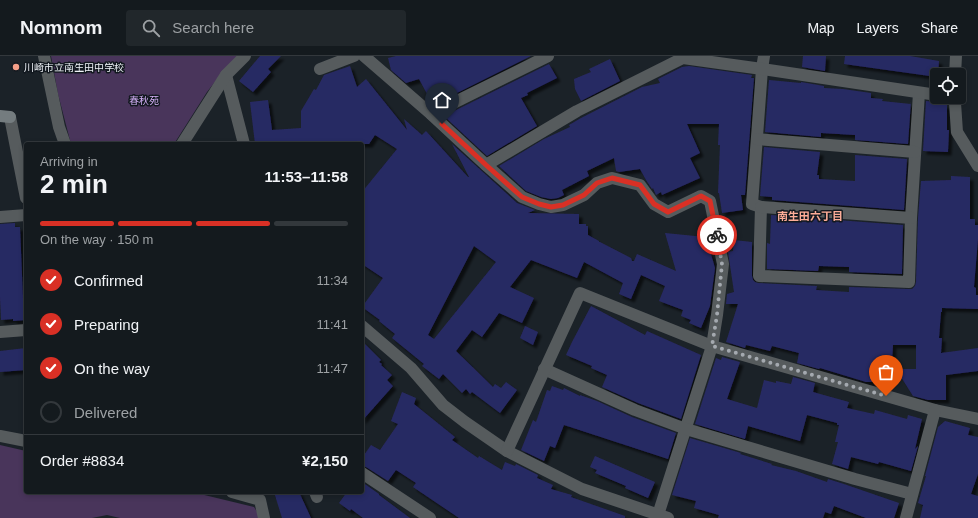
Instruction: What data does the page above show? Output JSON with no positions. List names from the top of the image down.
{
  "districts": ["南生田六丁目"],
  "parks": ["春秋苑"],
  "places": ["川崎市立南生田中学校"],
  "page": {
    "header": "Nomnom",
    "search": "Search here",
    "nav": ["Map", "Layers", "Share"],
    "heading": ["2 min", "Arriving in", "11:53–11:58"],
    "panel": ["Order #8834", "¥2,150"],
    "bar": "On the way · 150 m",
    "list": [
      ["Confirmed", "11:34"],
      ["Preparing", "11:41"],
      ["On the way", "11:47"],
      "Delivered"
    ]
  }
}
